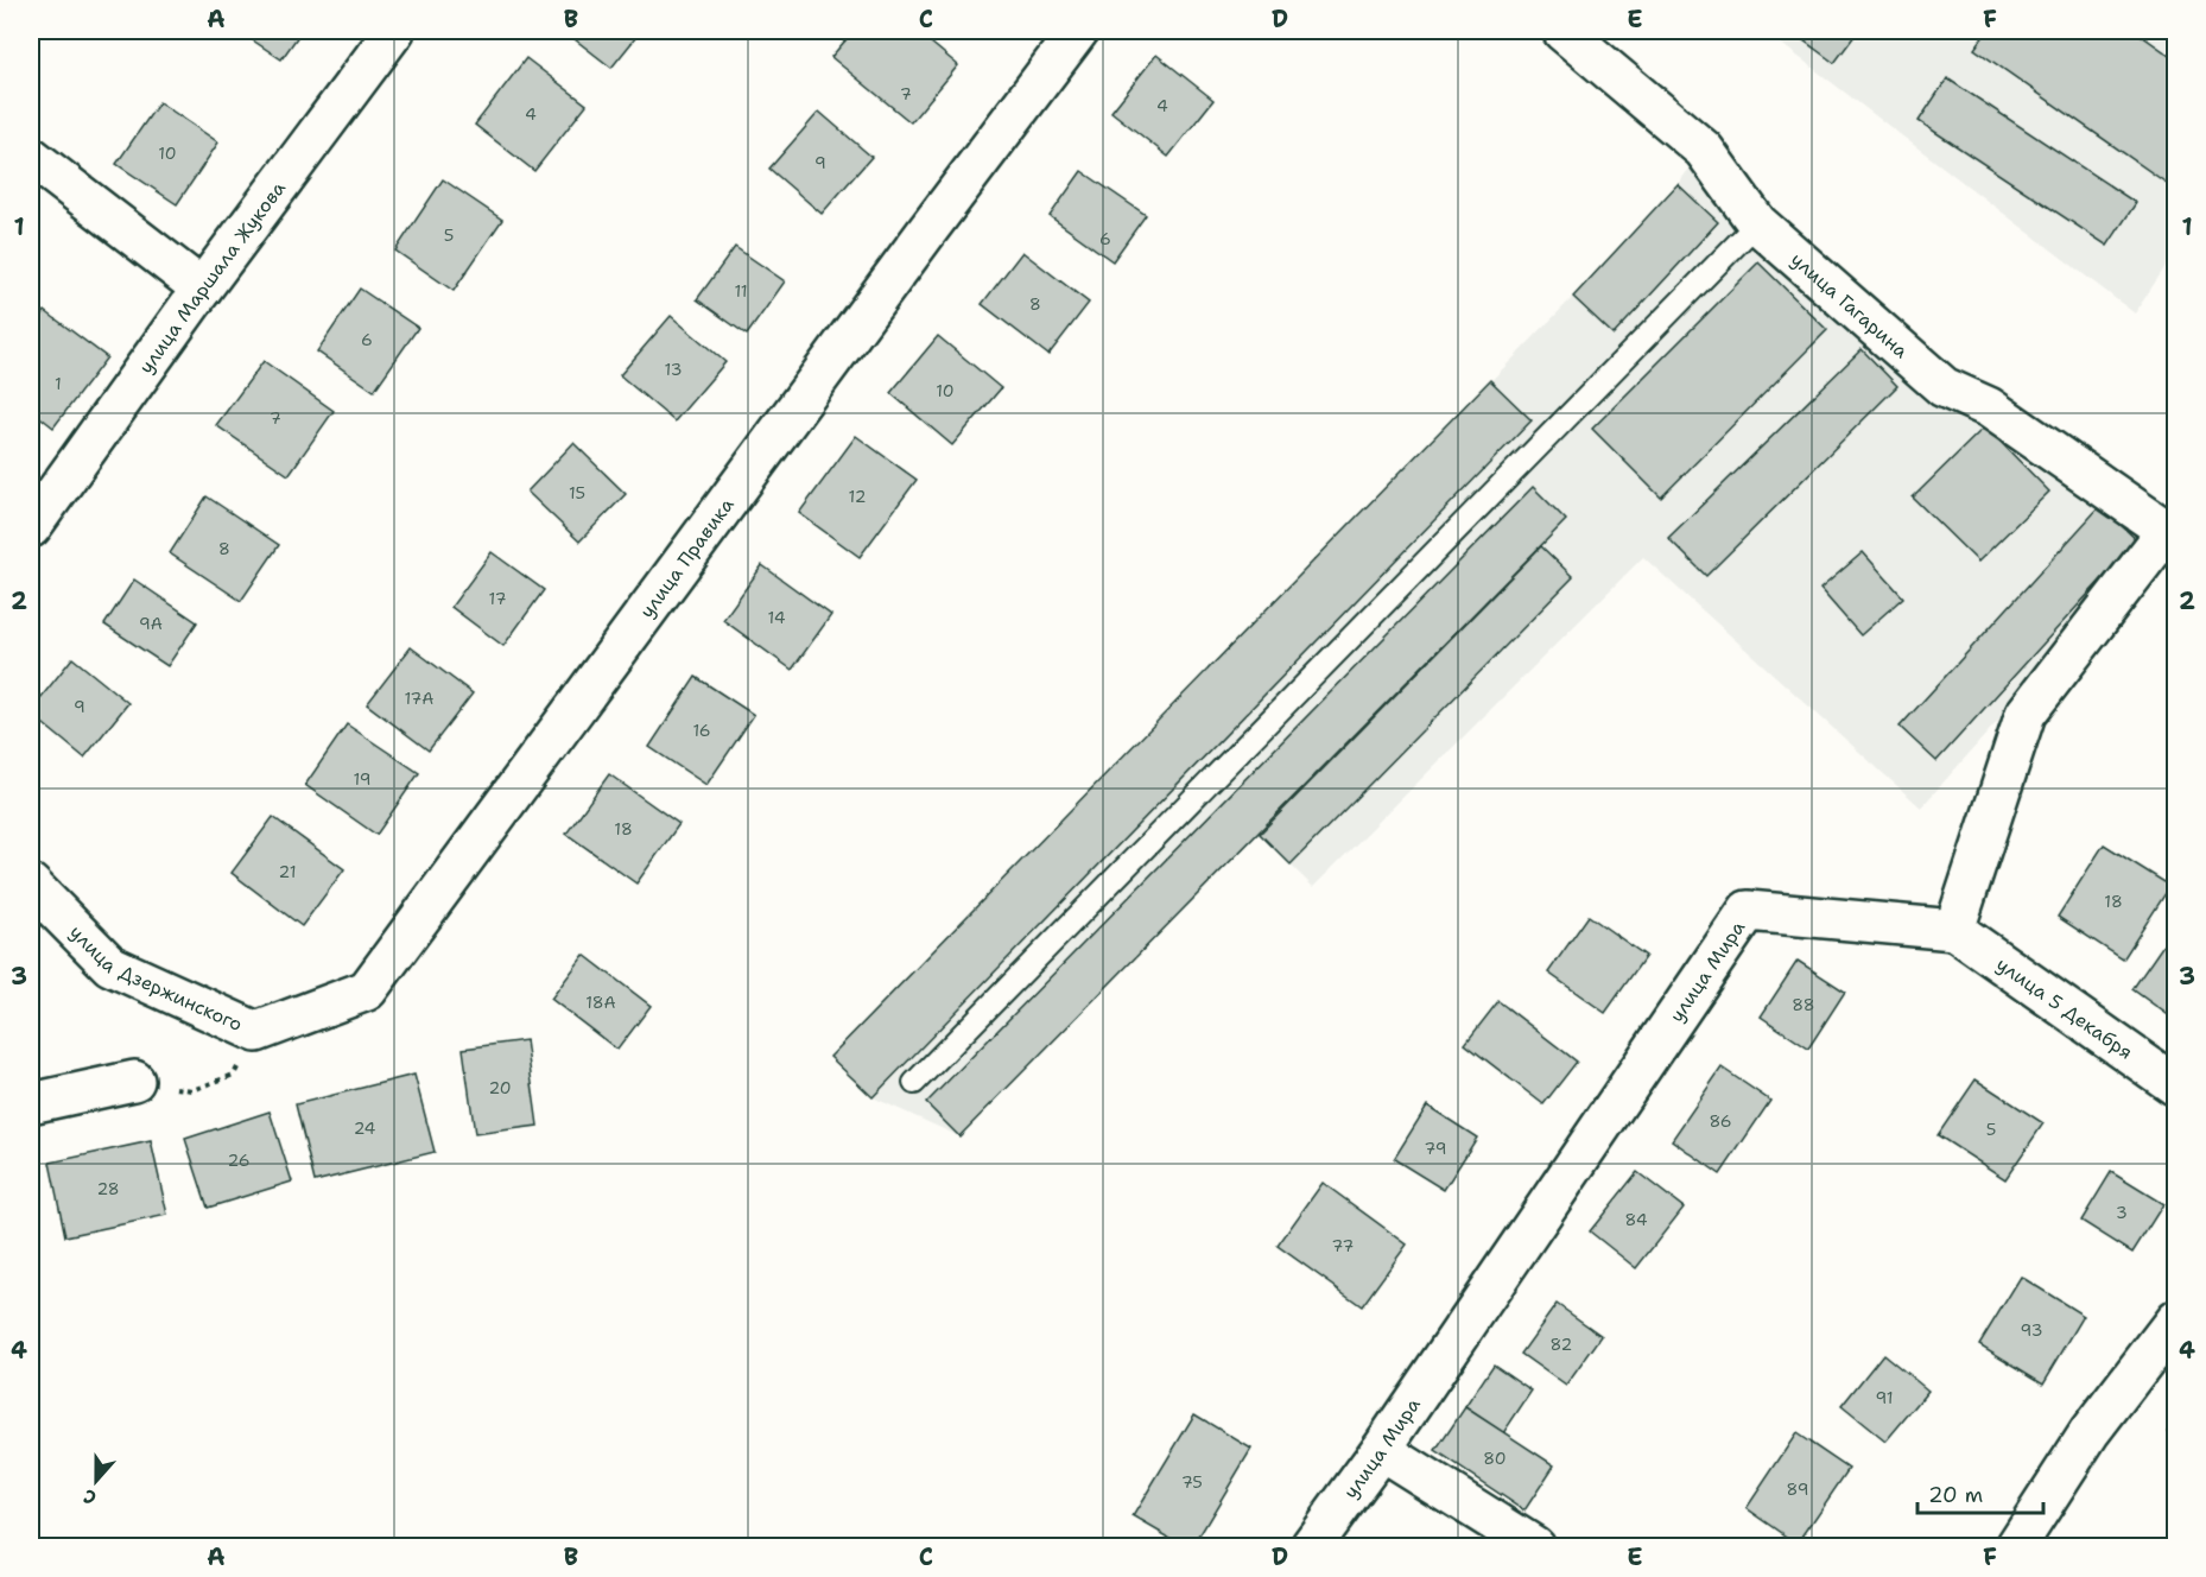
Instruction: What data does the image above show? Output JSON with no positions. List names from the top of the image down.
{
  "streets": {
    "street": [
      "улица Маршала Жукова",
      "улица Гагарина",
      "улица Правика",
      "улица Мира",
      "улица Дзержинского",
      "улица 5 Декабря"
    ]
  },
  "crossings": [
    ["улица Правика", "улица Дзержинского"],
    ["улица Мира", "улица 5 Декабря"]
  ],
  "house_numbers": [
    "7",
    "4",
    "4",
    "10",
    "9",
    "5",
    "6",
    "11",
    "8",
    "6",
    "13",
    "1",
    "10",
    "7",
    "15",
    "12",
    "8",
    "17",
    "14",
    "9А",
    "17А",
    "9",
    "16",
    "19",
    "18",
    "21",
    "18",
    "18А",
    "88",
    "20",
    "86",
    "24",
    "5",
    "79",
    "26",
    "28",
    "3",
    "84",
    "77",
    "93",
    "82",
    "91",
    "80",
    "75",
    "89"
  ],
  "scale_bar": "20 m",
  "north": "bottom",
  "grid": {
    "columns": [
      "A",
      "B",
      "C",
      "D",
      "E",
      "F"
    ],
    "rows": [
      "1",
      "2",
      "3",
      "4"
    ]
  }
}
